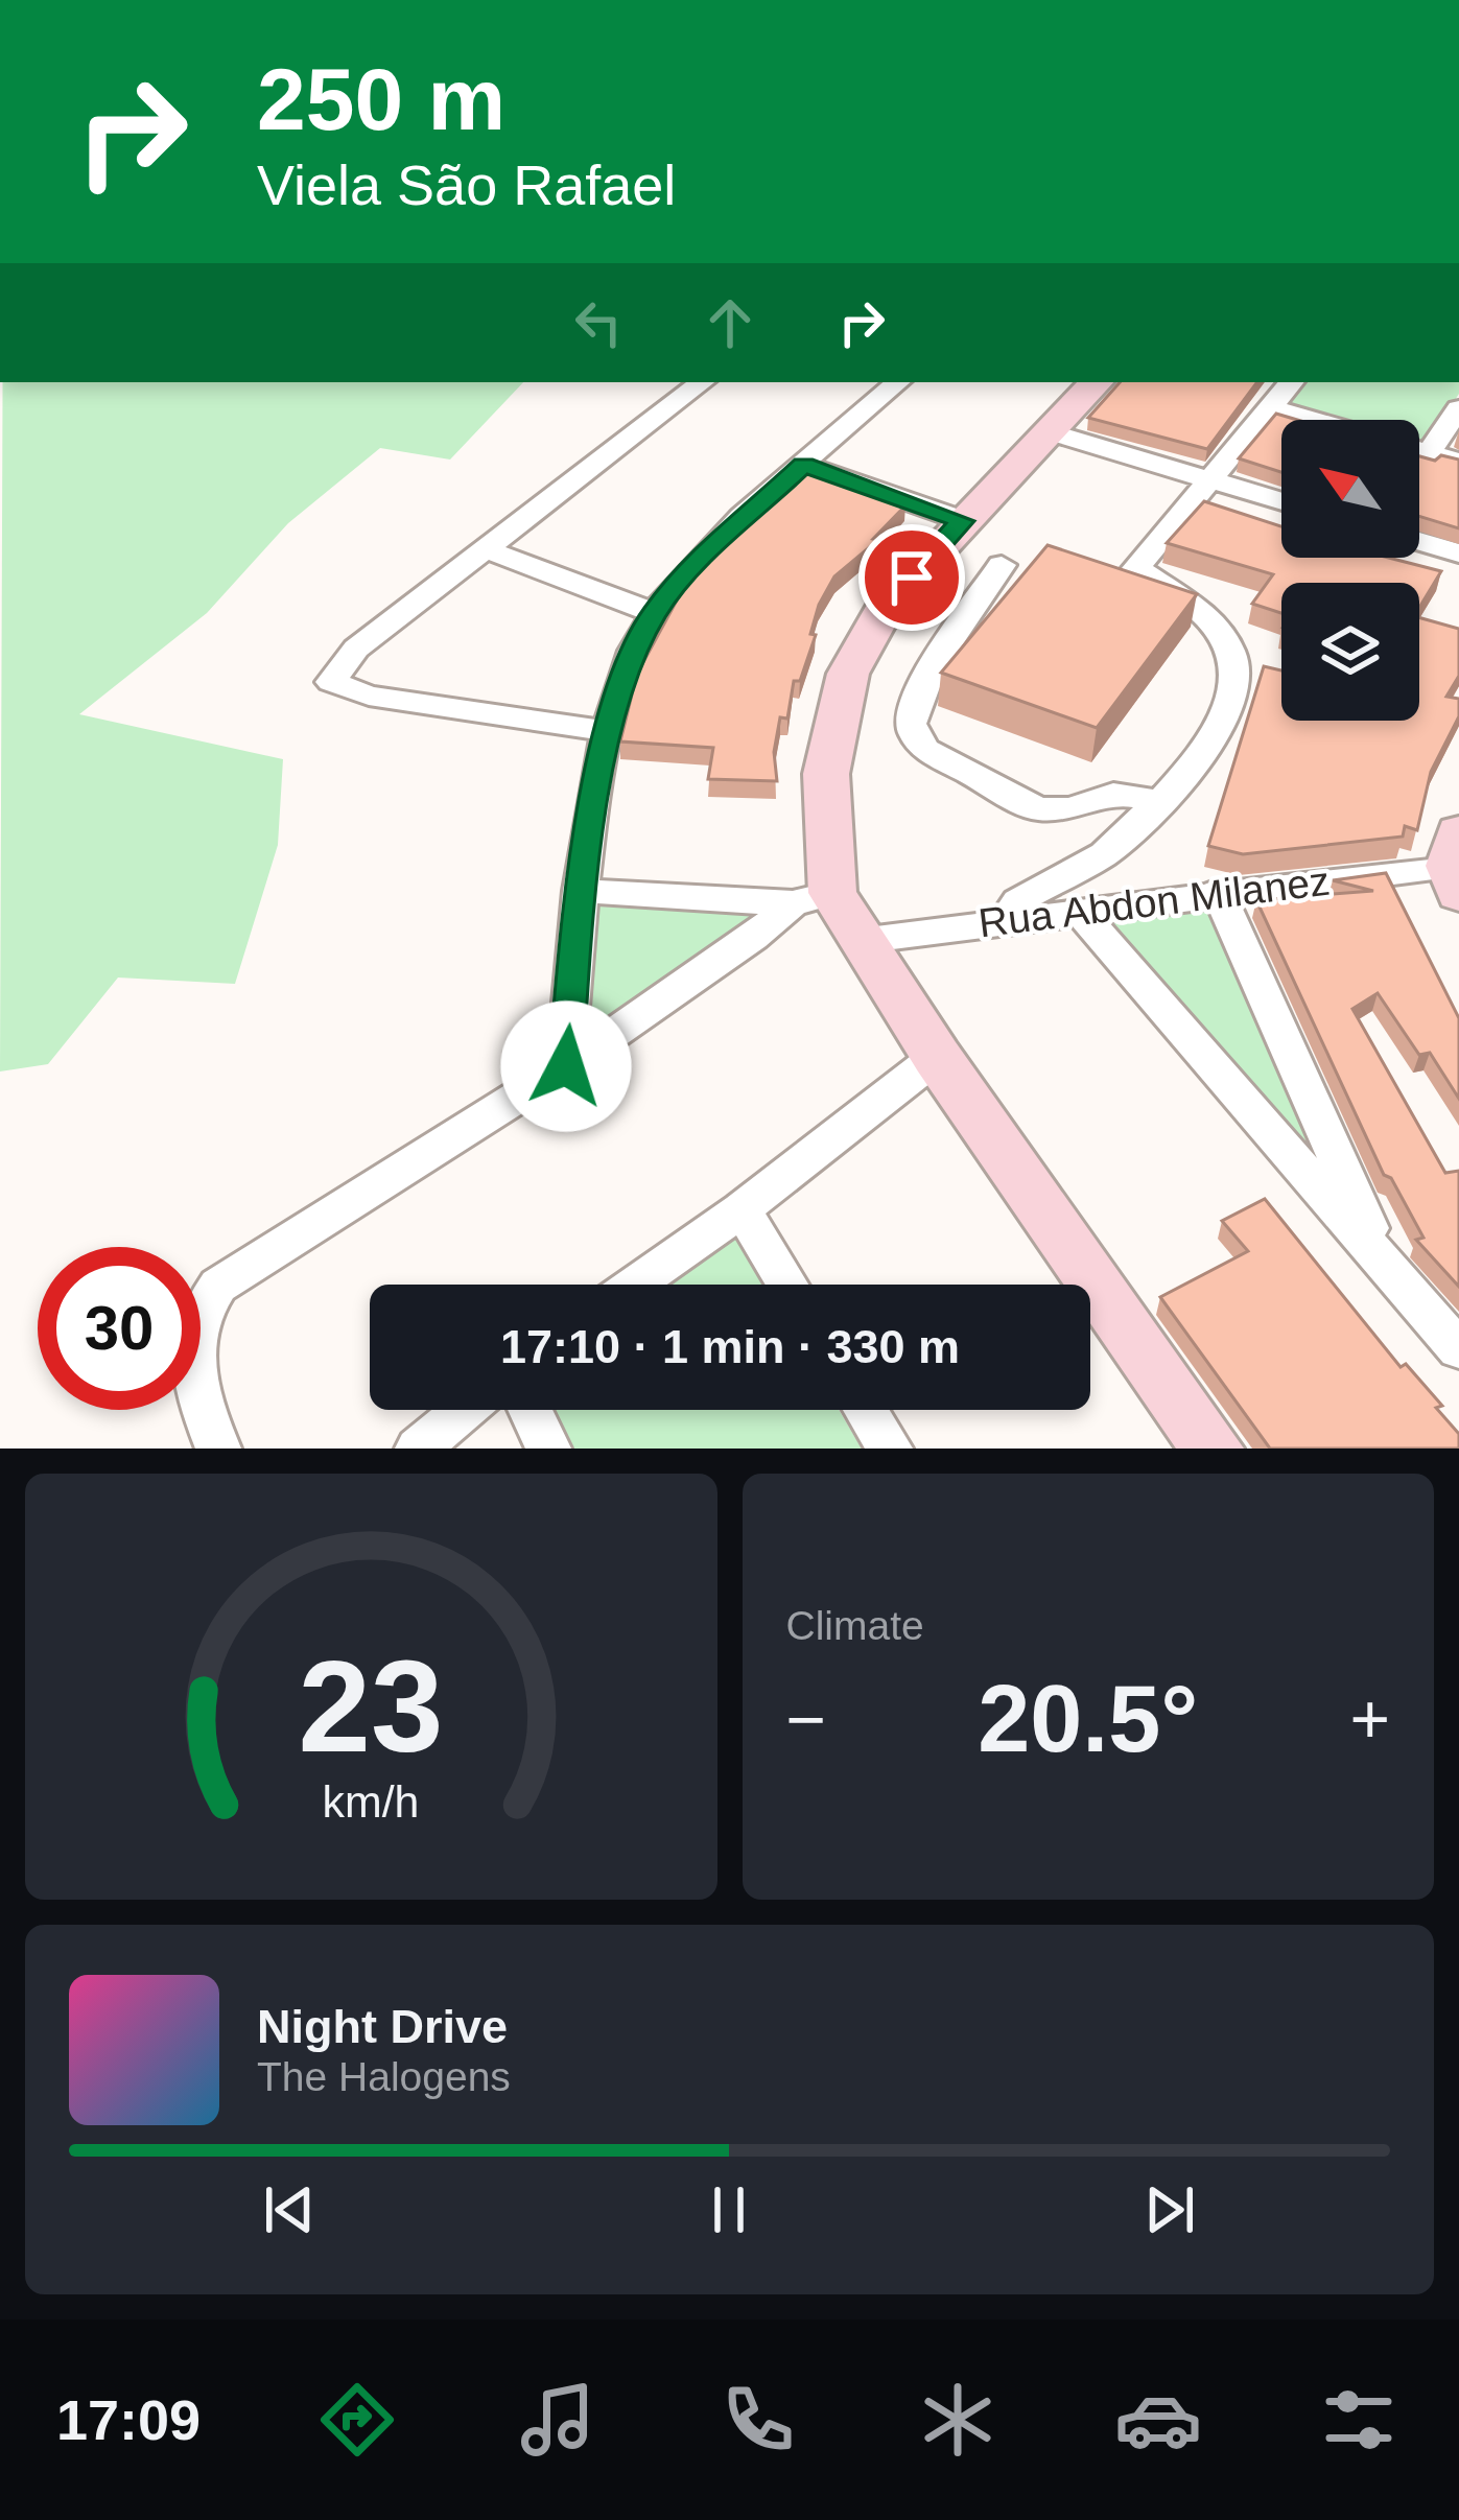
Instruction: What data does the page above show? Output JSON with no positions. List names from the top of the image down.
{
  "streets": {
    "street": ["Rua Abdon Milanez"]
  },
  "north": "top left",
  "page": {
    "turn": ["250 m", "Viela São Rafael"],
    "limit": "30",
    "trip": "17:10 · 1 min · 330 m",
    "tile": "Climate",
    "heat": ["−", "20.5°", "+"],
    "song": ["Night Drive", "The Halogens"],
    "tabs": "17:09",
    "gauge": ["23", "km/h"]
  }
}
